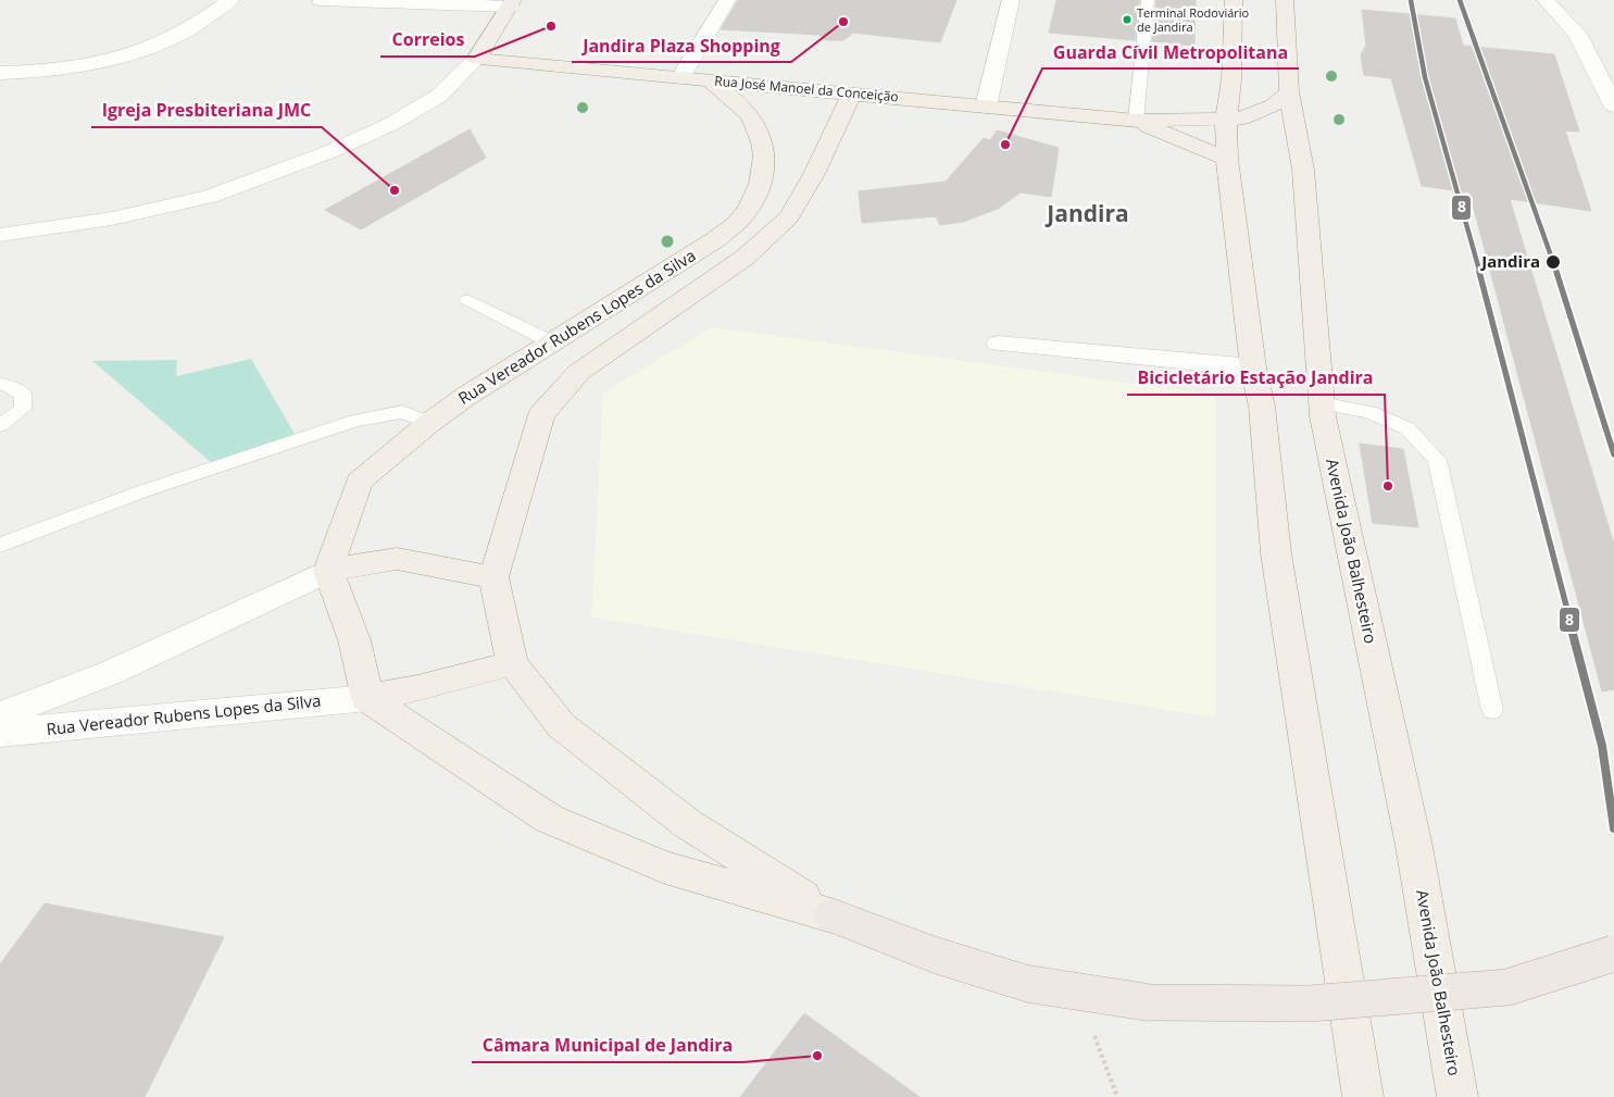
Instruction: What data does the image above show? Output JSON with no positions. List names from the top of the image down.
{
  "streets": {
    "highway": ["Rua Vereador Rubens Lopes da Silva"],
    "main road": ["Rua José Manoel da Conceição", "Avenida João Balhesteiro"]
  },
  "crossings": [
    ["Rua José Manoel da Conceição", "Rua Vereador Rubens Lopes da Silva"],
    ["Rua José Manoel da Conceição", "Avenida João Balhesteiro"]
  ],
  "districts": ["Jandira"],
  "places": [
    "Terminal Rodoviário de Jandira",
    "Jandira Plaza Shopping",
    "Correios",
    "Guarda Cívil Metropolitana",
    "Igreja Presbiteriana JMC",
    "Jandira",
    "Bicicletário Estação Jandira",
    "Câmara Municipal de Jandira"
  ],
  "lines": ["transit line 8"]
}
